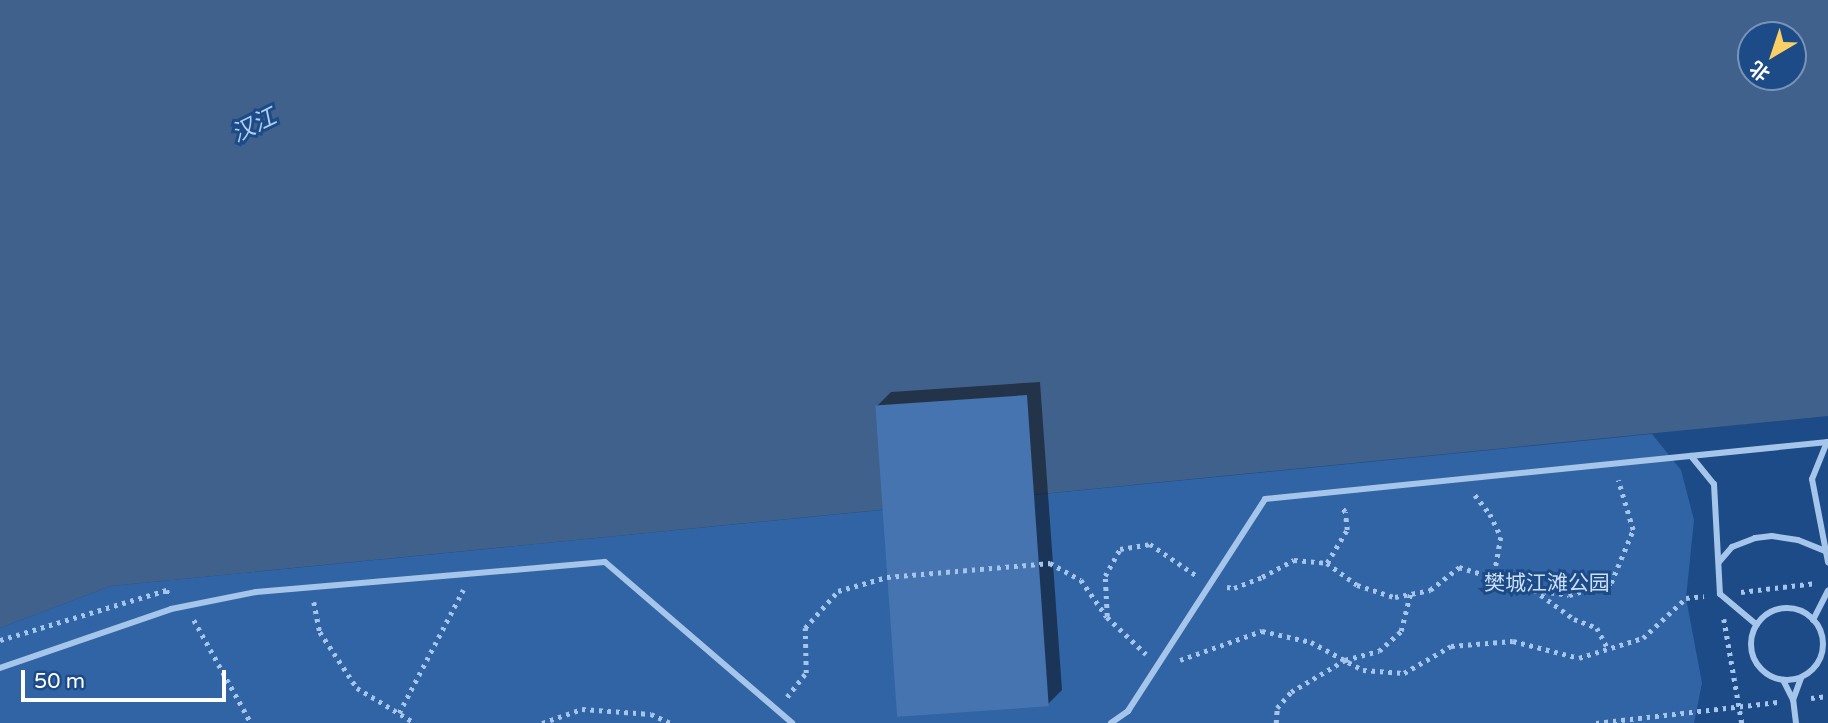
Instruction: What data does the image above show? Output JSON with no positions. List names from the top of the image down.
{
  "water": ["汉江"],
  "parks": ["樊城江滩公园"],
  "scale_bar": "50 m",
  "north": "bottom left"
}
